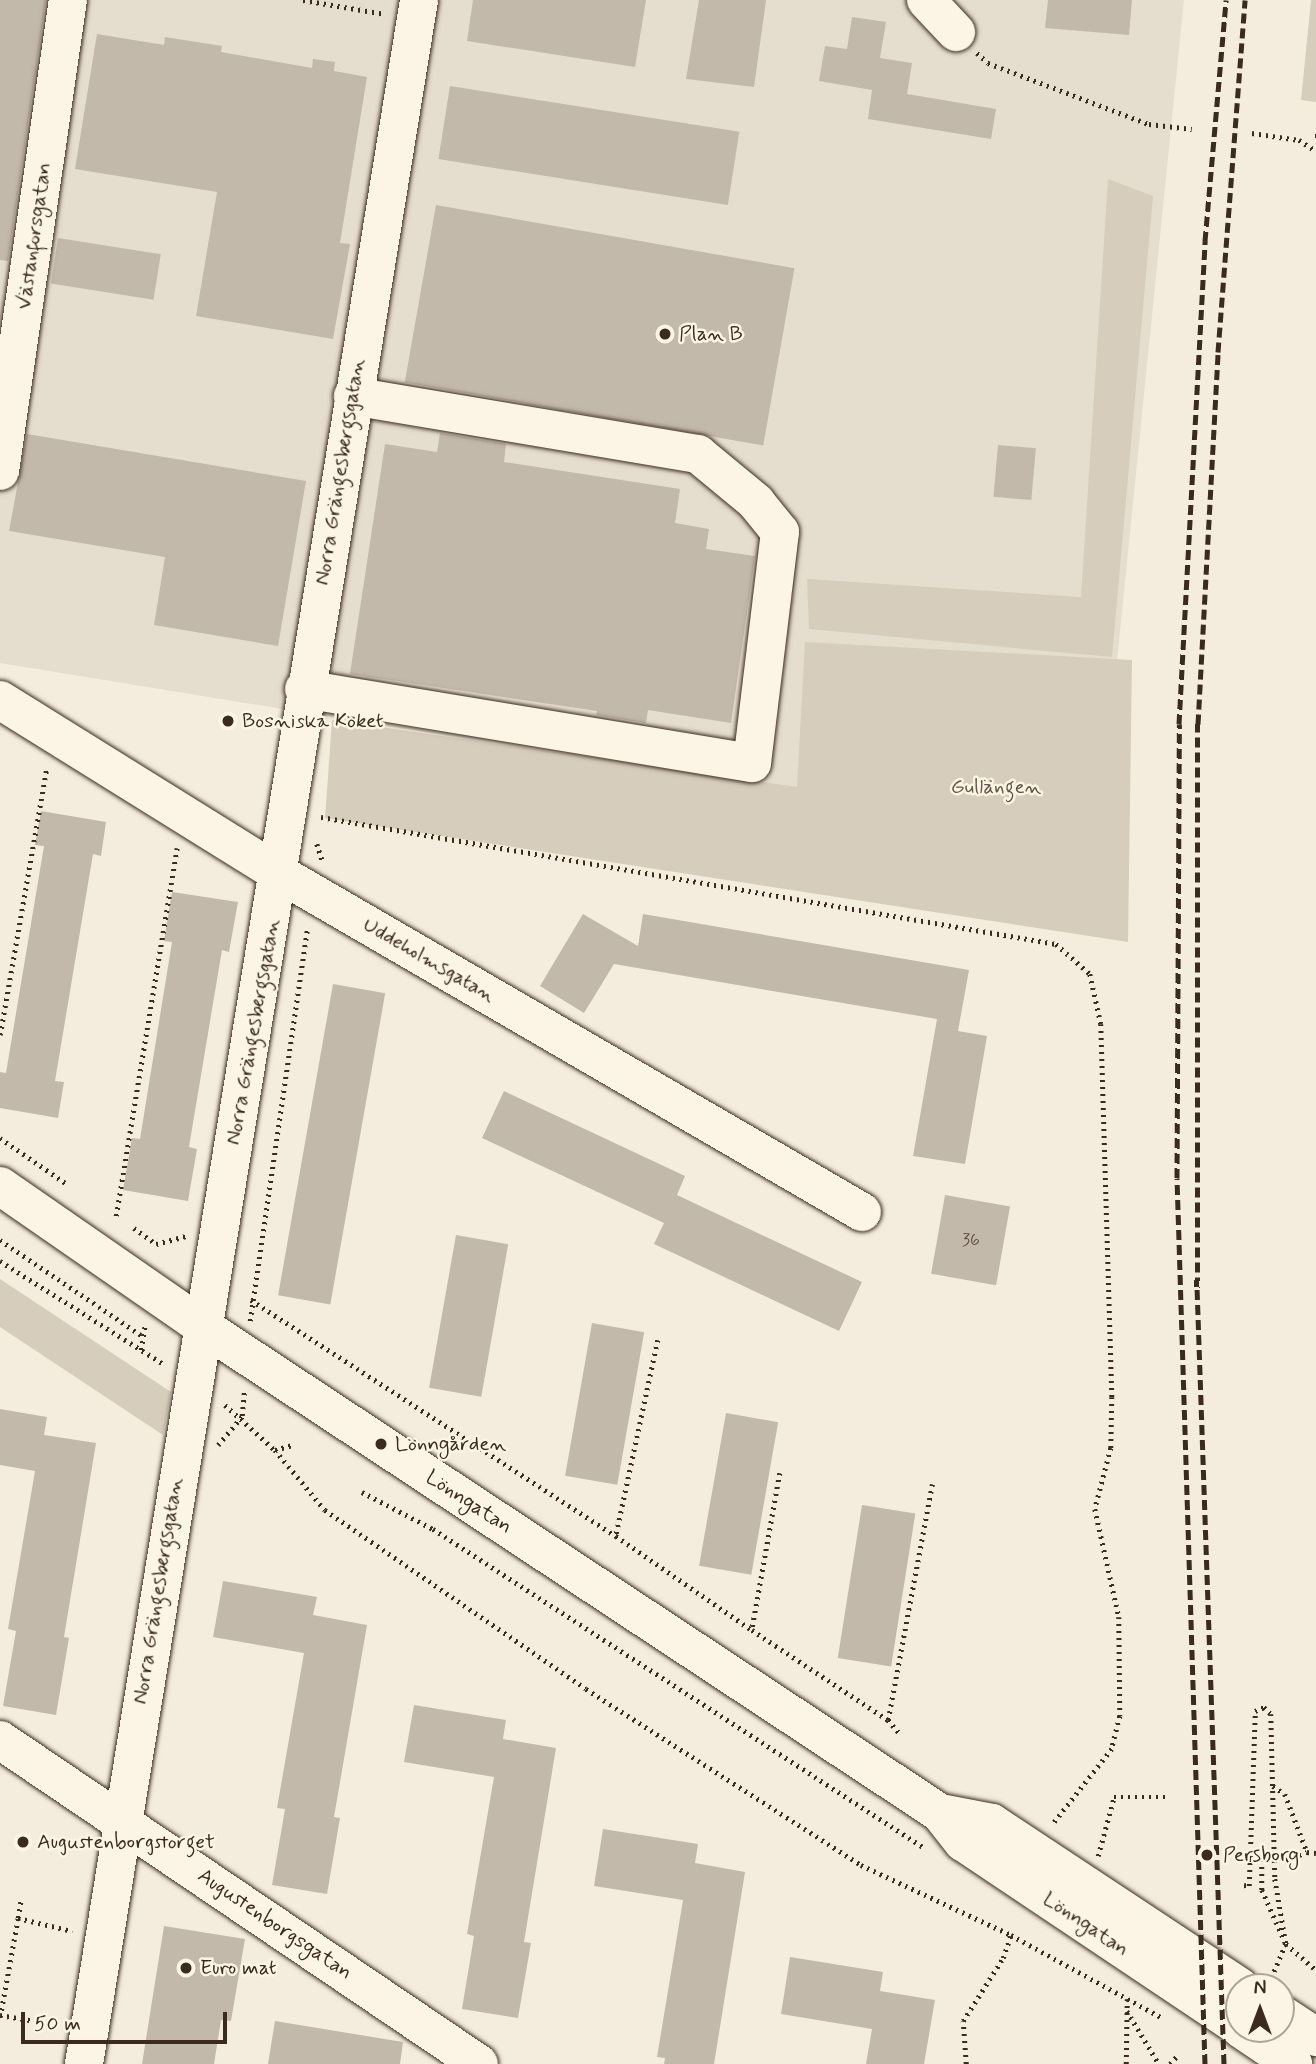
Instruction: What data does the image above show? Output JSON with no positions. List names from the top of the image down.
{
  "streets": {
    "street": [
      "Västanforsgatan",
      "Norra Grängesbergsgatan",
      "Uddeholmsgatan",
      "Lönngatan",
      "Augustenborgsgatan"
    ]
  },
  "crossings": [
    ["Norra Grängesbergsgatan", "Uddeholmsgatan"],
    ["Norra Grängesbergsgatan", "Lönngatan"],
    ["Norra Grängesbergsgatan", "Augustenborgsgatan"]
  ],
  "parks": ["Gullängen"],
  "places": [
    "Plan B",
    "Bosniska Köket",
    "Lönngården",
    "Augustenborgstorget",
    "Persborg",
    "Euro mat"
  ],
  "house_numbers": ["36"],
  "scale_bar": "50 m",
  "north": "top"
}
